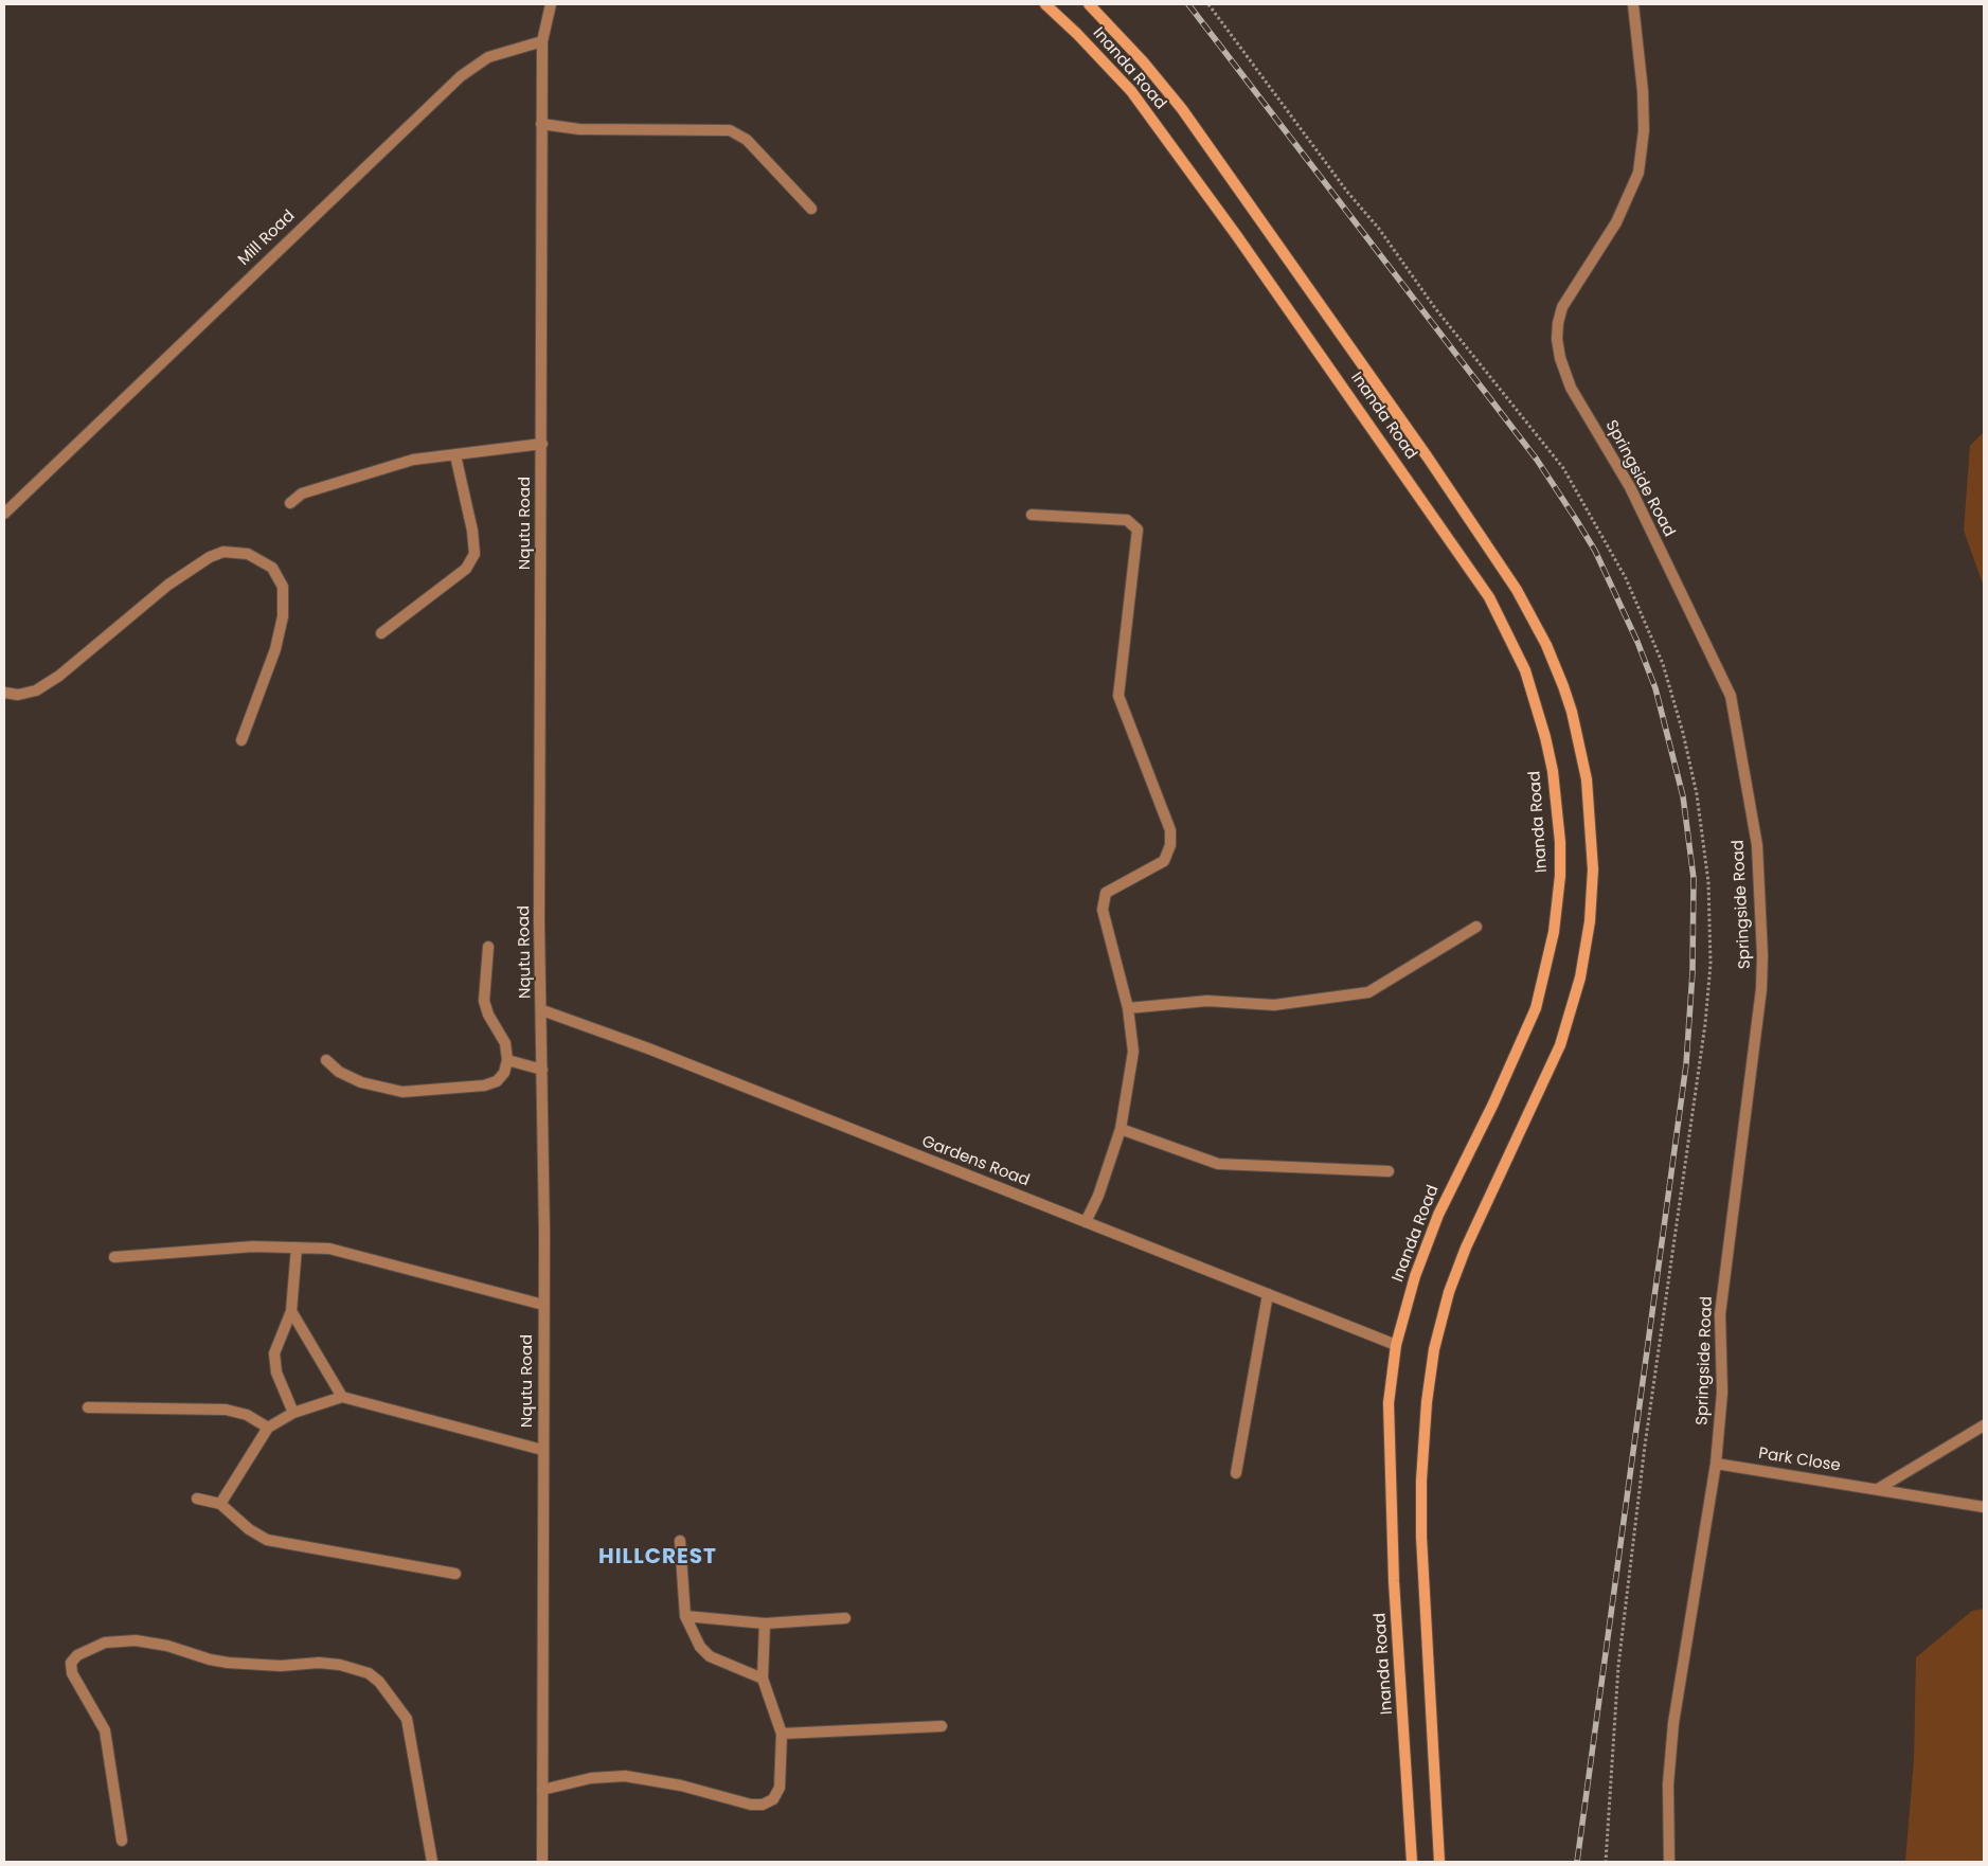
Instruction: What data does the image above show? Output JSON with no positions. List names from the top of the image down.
{
  "streets": {
    "main road": ["Inanda Road"],
    "street": [
      "Mill Road",
      "Springside Road",
      "Nqutu Road",
      "Gardens Road",
      "Park Close"
    ]
  },
  "crossings": [
    ["Inanda Road", "Gardens Road"],
    ["Mill Road", "Nqutu Road"],
    ["Springside Road", "Park Close"],
    ["Nqutu Road", "Gardens Road"]
  ],
  "districts": ["HILLCREST"]
}
